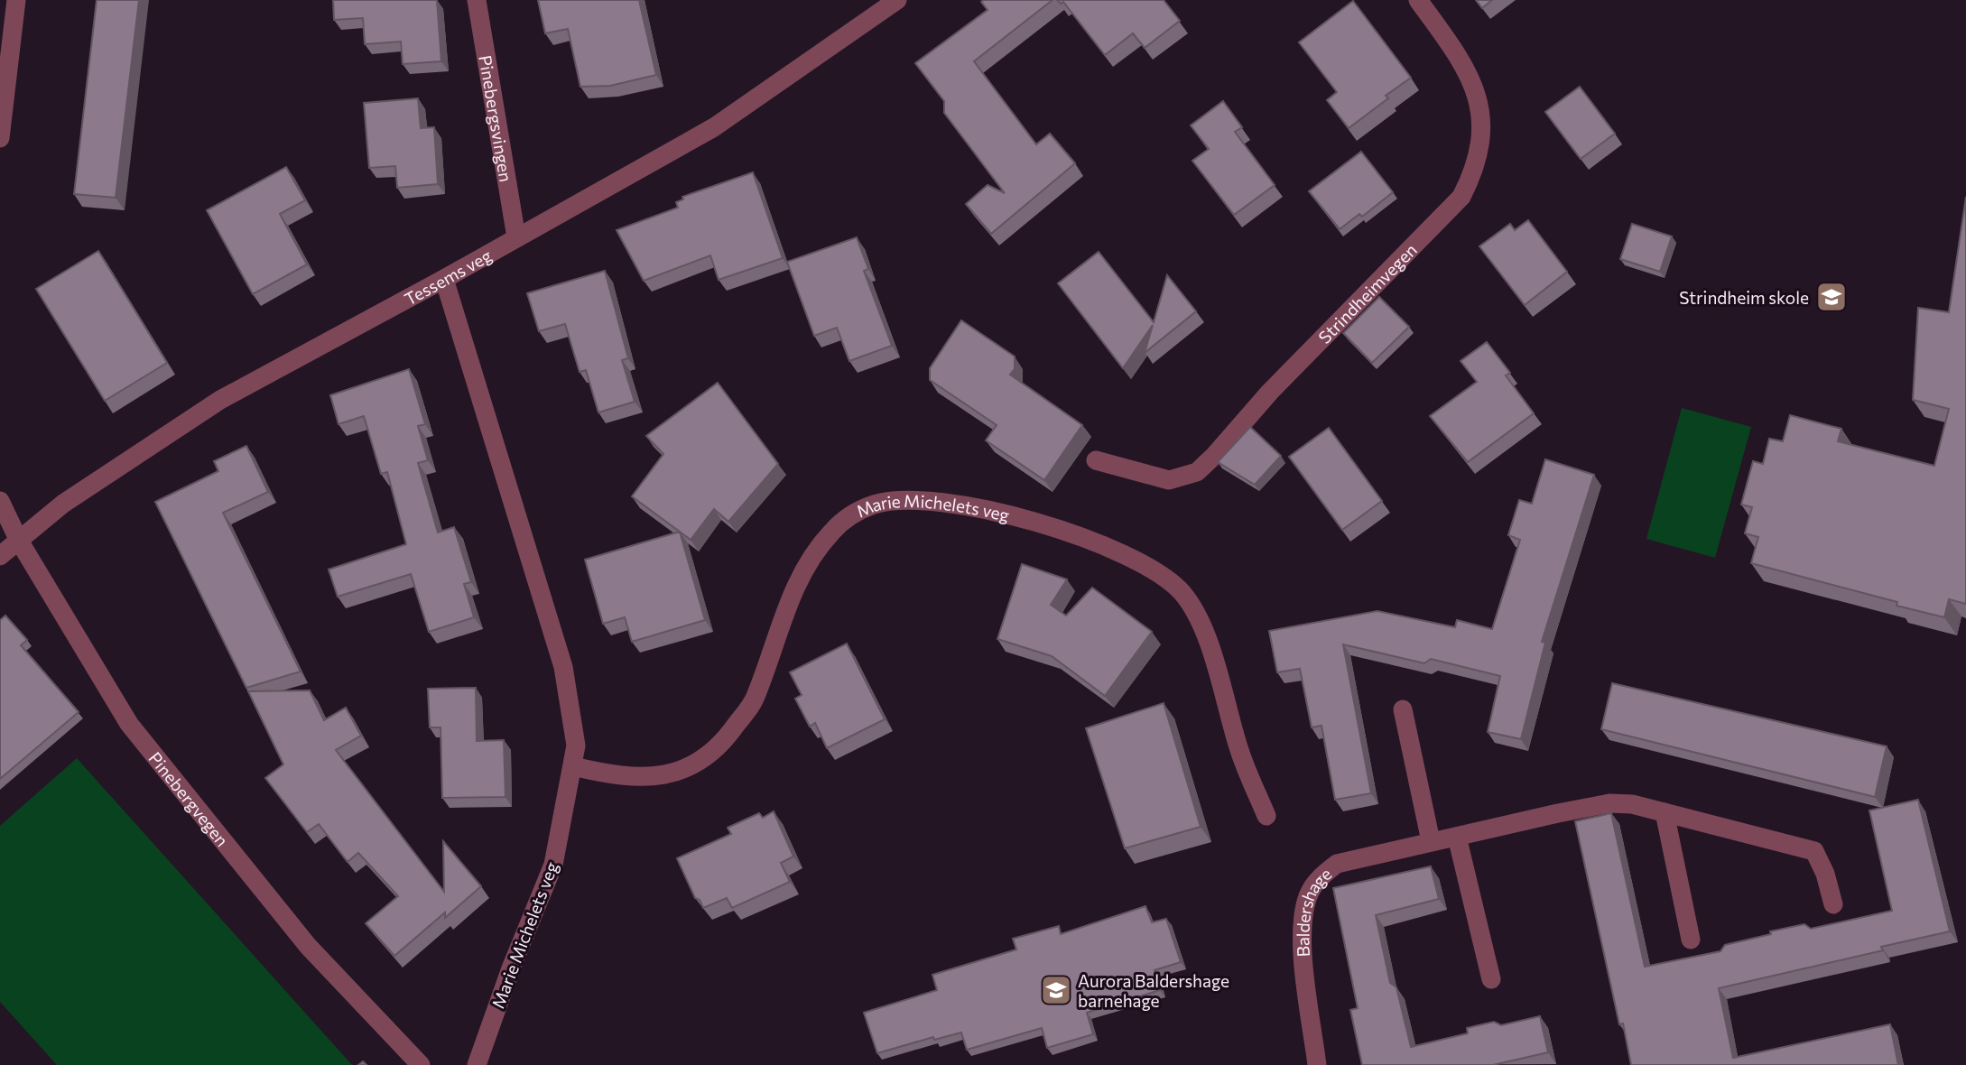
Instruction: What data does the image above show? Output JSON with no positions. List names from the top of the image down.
{
  "streets": {
    "street": [
      "Pinebergsvingen",
      "Tessems veg",
      "Strindheimvegen",
      "Marie Michelets veg",
      "Pinebergvegen",
      "Baldershage"
    ]
  },
  "crossings": [
    ["Pinebergsvingen", "Tessems veg"],
    ["Tessems veg", "Marie Michelets veg"],
    ["Tessems veg", "Pinebergvegen"]
  ],
  "places": {
    "school or university": ["Strindheim skole", "Aurora Baldershage barnehage"]
  }
}
